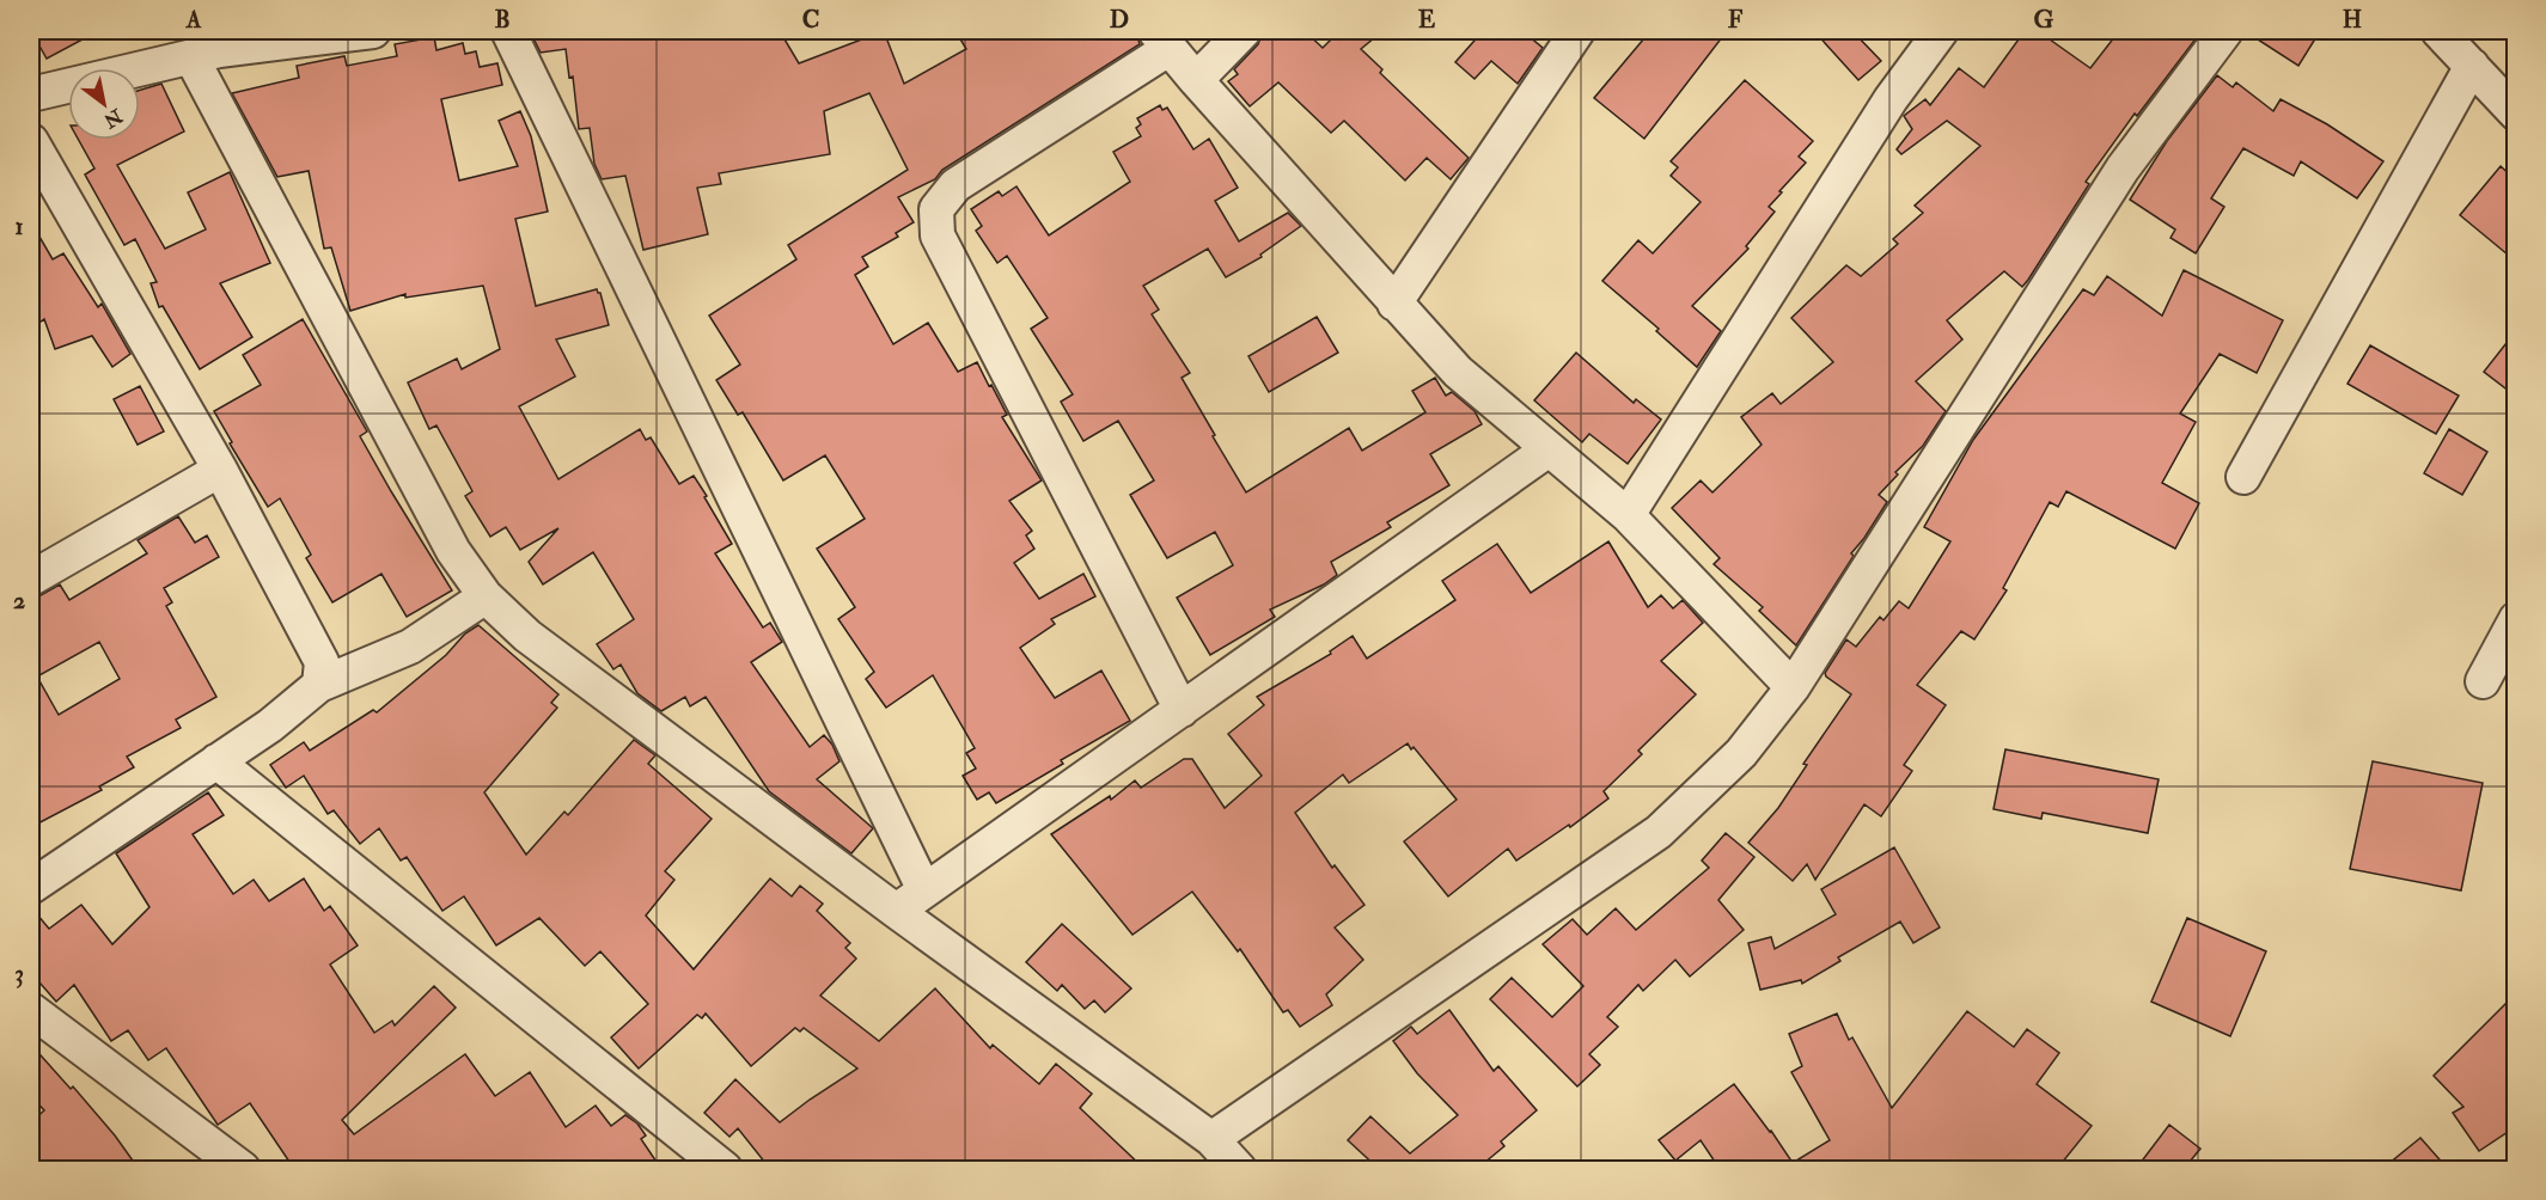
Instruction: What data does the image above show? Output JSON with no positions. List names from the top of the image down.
{
  "north": "bottom right",
  "grid": {
    "columns": [
      "A",
      "B",
      "C",
      "D",
      "E",
      "F",
      "G",
      "H"
    ],
    "rows": ["1", "2", "3"]
  }
}
